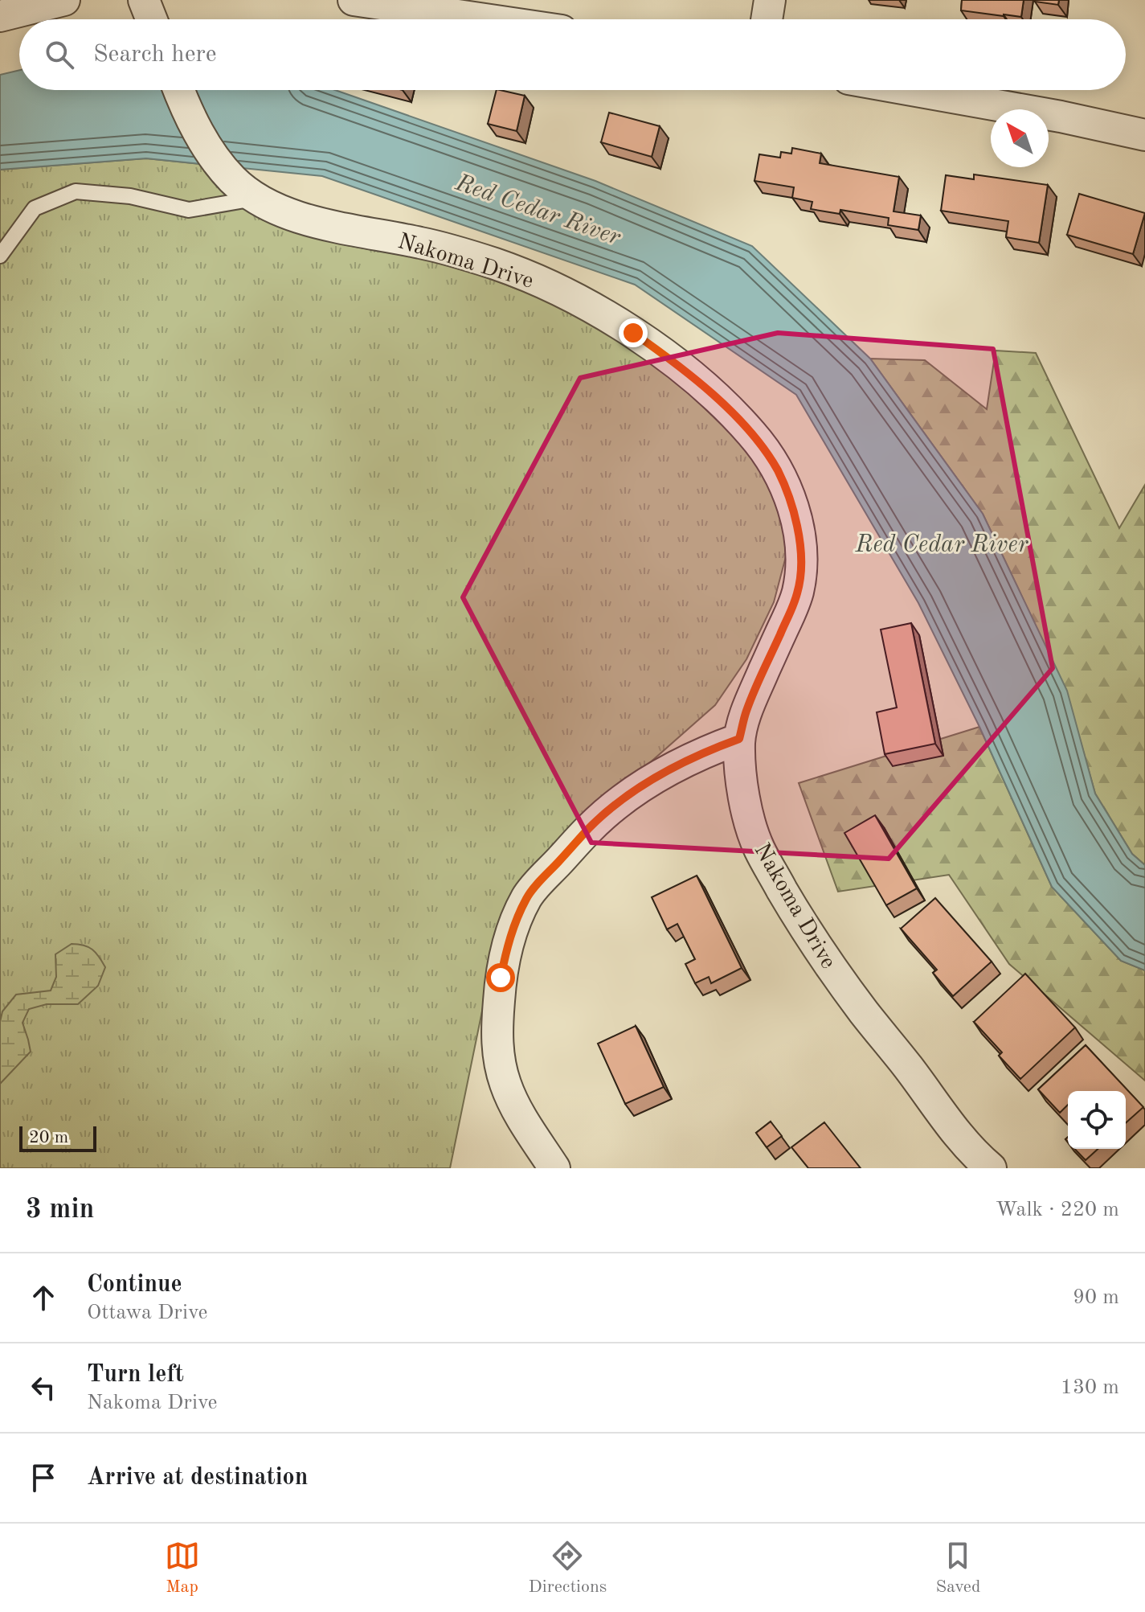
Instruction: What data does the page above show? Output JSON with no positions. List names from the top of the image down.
{
  "streets": {
    "street": ["Nakoma Drive"]
  },
  "water": ["Red Cedar River"],
  "scale_bar": "20 m",
  "north": "top left",
  "page": {
    "search": "Search here",
    "scale": "20 m",
    "heading": ["3 min", "Walk · 220 m"],
    "list": [
      ["Continue", "Ottawa Drive", "90 m"],
      ["Turn left", "Nakoma Drive", "130 m"],
      "Arrive at destination"
    ],
    "nav": ["Map", "Directions", "Saved"]
  }
}
